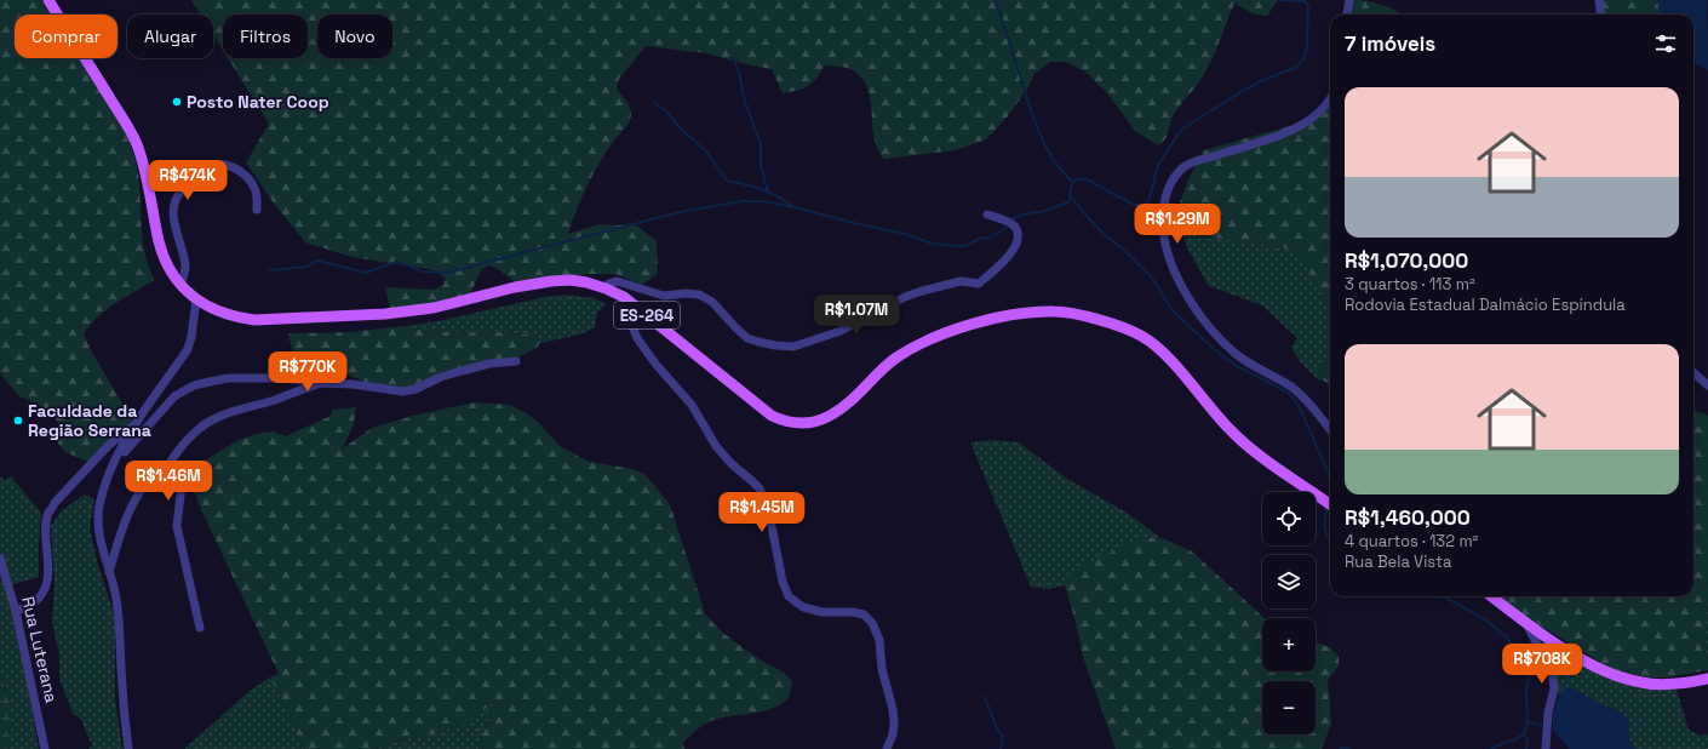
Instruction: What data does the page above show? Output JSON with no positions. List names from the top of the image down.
{
  "streets": {
    "main road": ["ES-264"],
    "street": ["Rua Luterana"]
  },
  "places": ["Posto Nater Coop", "Faculdade da Região Serrana"],
  "page": {
    "chip": [
      "Comprar",
      "Alugar",
      "Filtros",
      "Novo"
    ],
    "heading": "7 imóveis",
    "list": [
      {
        "name": "R$1,070,000",
        "note": "3 quartos · 113 m² · Rodovia Estadual Dalmácio Espíndula"
      },
      {
        "name": "R$1,460,000",
        "note": "4 quartos · 132 m² · Rua Bela Vista"
      }
    ],
    "price": [
      "R$474K",
      "R$1.29M",
      "R$1.07M",
      "R$770K",
      "R$1.46M",
      "R$1.45M",
      "R$708K"
    ],
    "map_buttons": ["+", "−"]
  }
}
